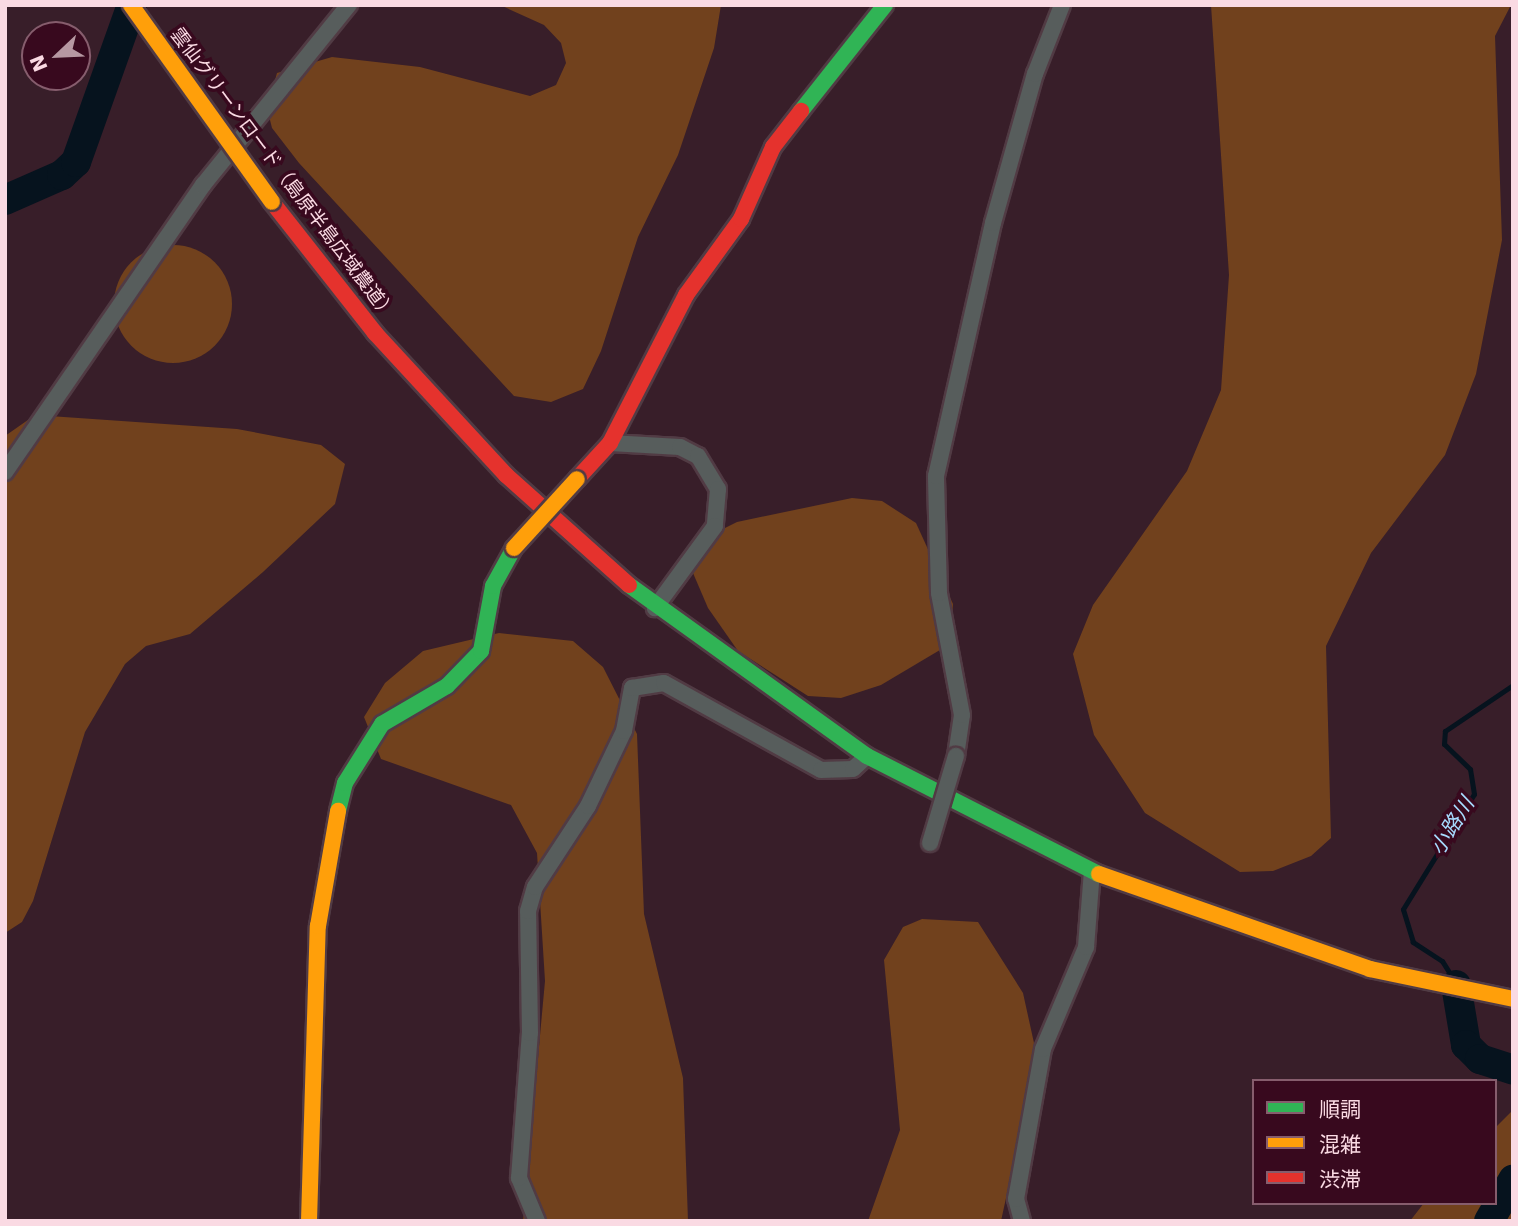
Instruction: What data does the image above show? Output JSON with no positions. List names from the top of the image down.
{
  "streets": {
    "street": ["雲仙グリーンロード（島原半島広域農道）"]
  },
  "water": ["小路川"],
  "legend": ["順調", "混雑", "渋滞"],
  "north": "bottom left"
}
